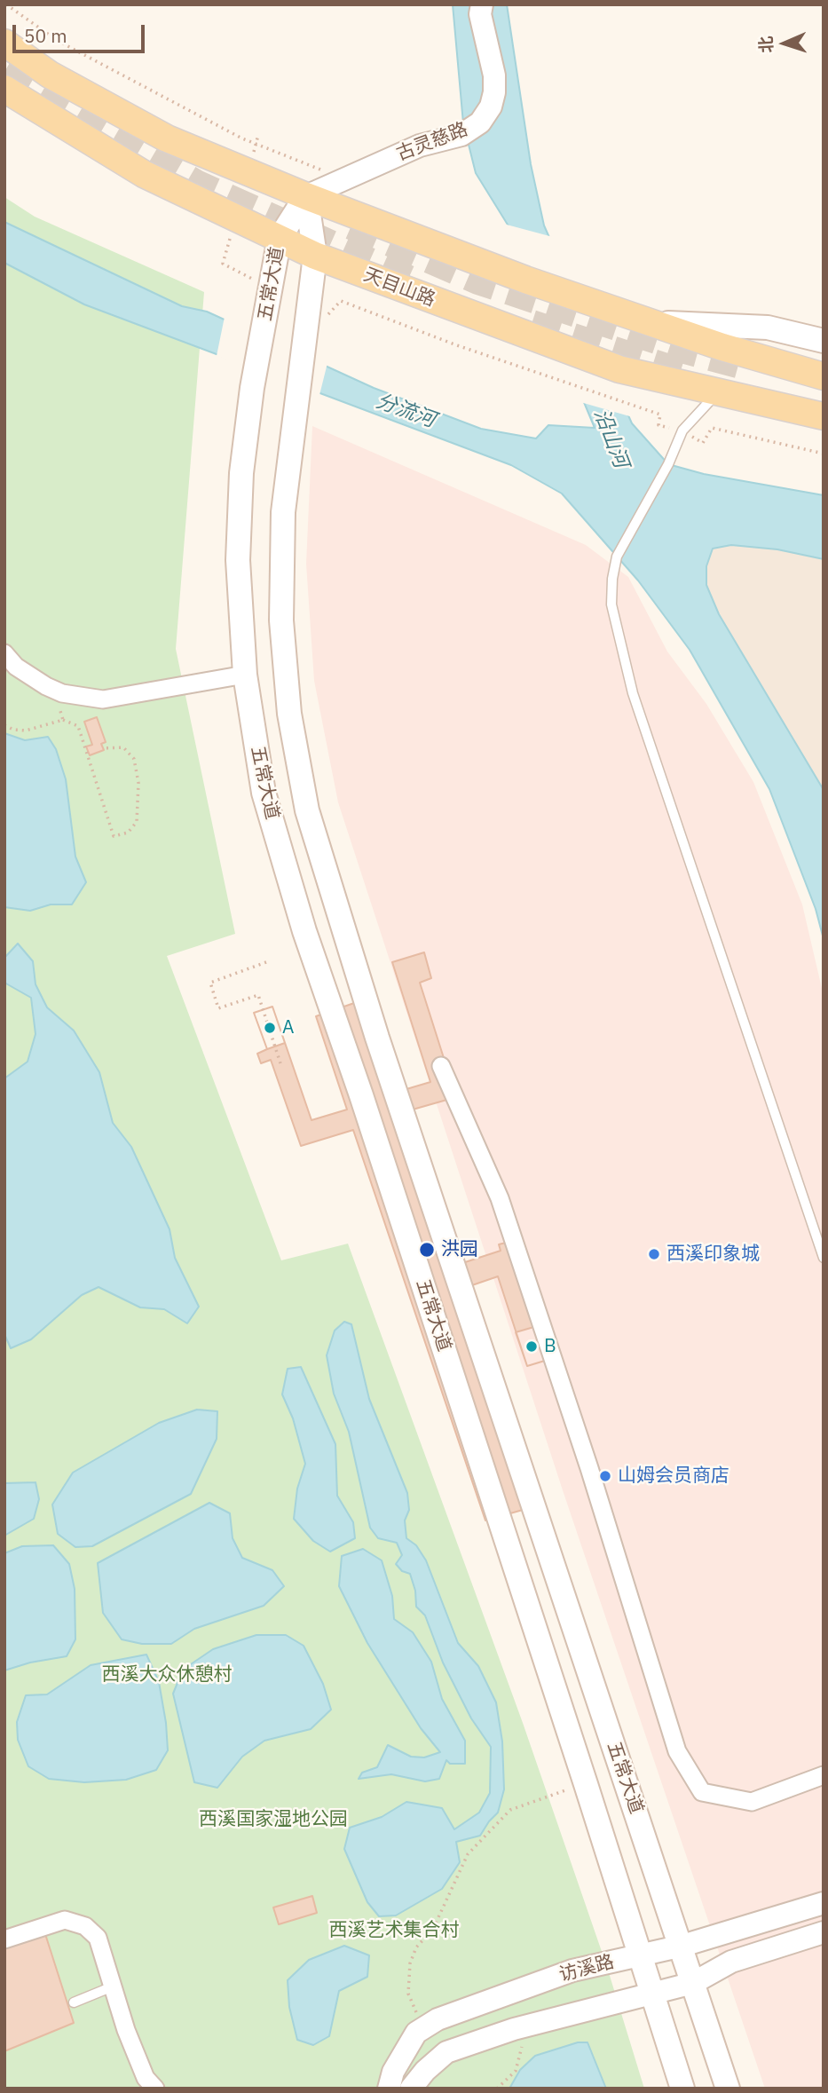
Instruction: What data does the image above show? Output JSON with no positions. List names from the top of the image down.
{
  "streets": {
    "main road": ["五常大道", "天目山路"],
    "street": ["古灵慈路", "访溪路"]
  },
  "crossings": [
    ["古灵慈路", "五常大道"],
    ["五常大道", "天目山路"],
    ["五常大道", "访溪路"]
  ],
  "water": ["分流河", "沿山河"],
  "parks": ["西溪大众休憩村", "西溪国家湿地公园", "西溪艺术集合村"],
  "places": [
    "A",
    "洪园",
    "西溪印象城",
    "B",
    "山姆会员商店"
  ],
  "scale_bar": "50 m",
  "north": "left"
}
